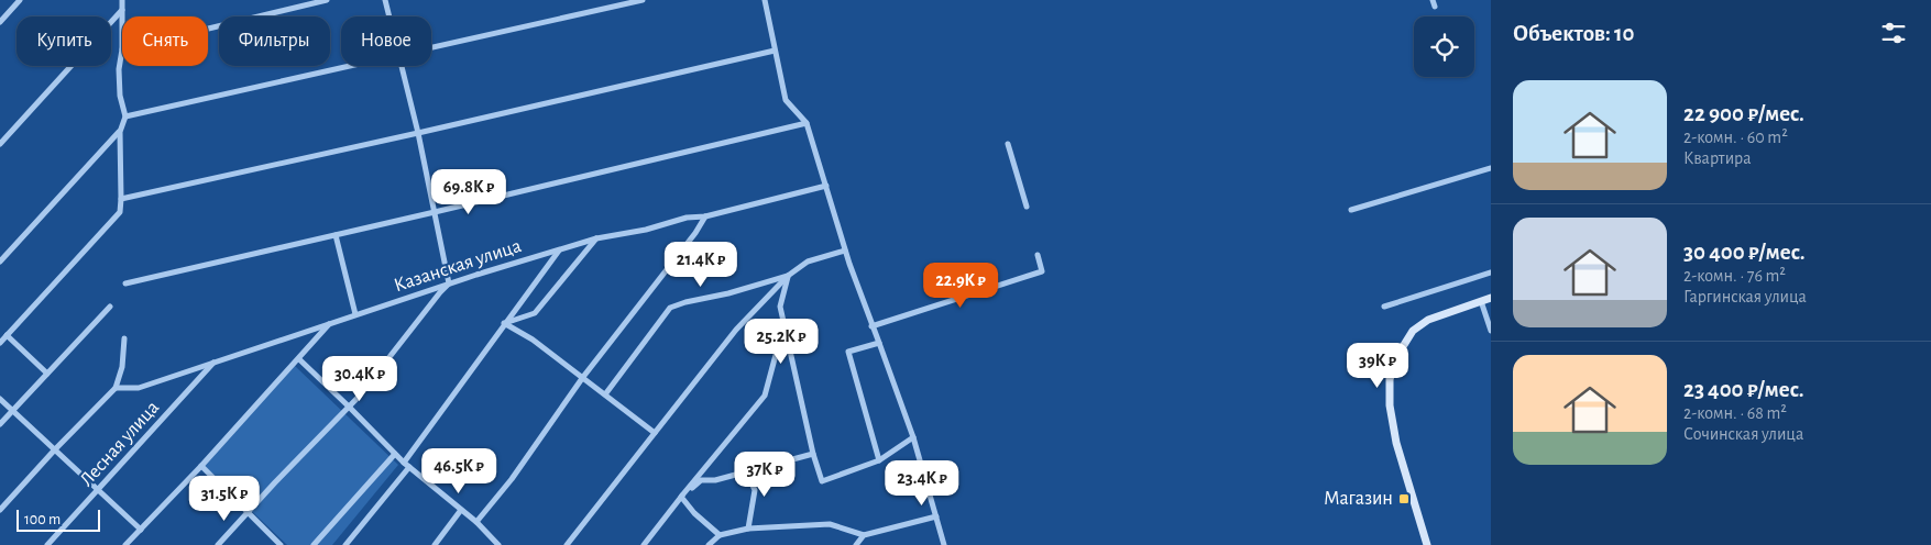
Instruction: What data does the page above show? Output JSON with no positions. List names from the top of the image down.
{
  "streets": {
    "street": ["Казанская улица", "Лесная улица"]
  },
  "crossings": [
    ["Казанская улица", "Лесная улица"]
  ],
  "places": {
    "transit": ["Магазин"]
  },
  "scale_bar": "100 m",
  "page": {
    "heading": "Объектов: 10",
    "chip": [
      "Купить",
      "Снять",
      "Фильтры",
      "Новое"
    ],
    "list": [
      {
        "name": "22 900 ₽/мес.",
        "note": "2-комн. · 60 m² · Квартира"
      },
      {
        "name": "30 400 ₽/мес.",
        "note": "2-комн. · 76 m² · Гаргинская улица"
      },
      {
        "name": "23 400 ₽/мес.",
        "note": "2-комн. · 68 m² · Сочинская улица"
      }
    ],
    "price": [
      "69.8K ₽",
      "21.4K ₽",
      "22.9K ₽",
      "25.2K ₽",
      "39K ₽",
      "30.4K ₽",
      "46.5K ₽",
      "37K ₽",
      "23.4K ₽",
      "31.5K ₽"
    ],
    "scale": "100 m"
  }
}
